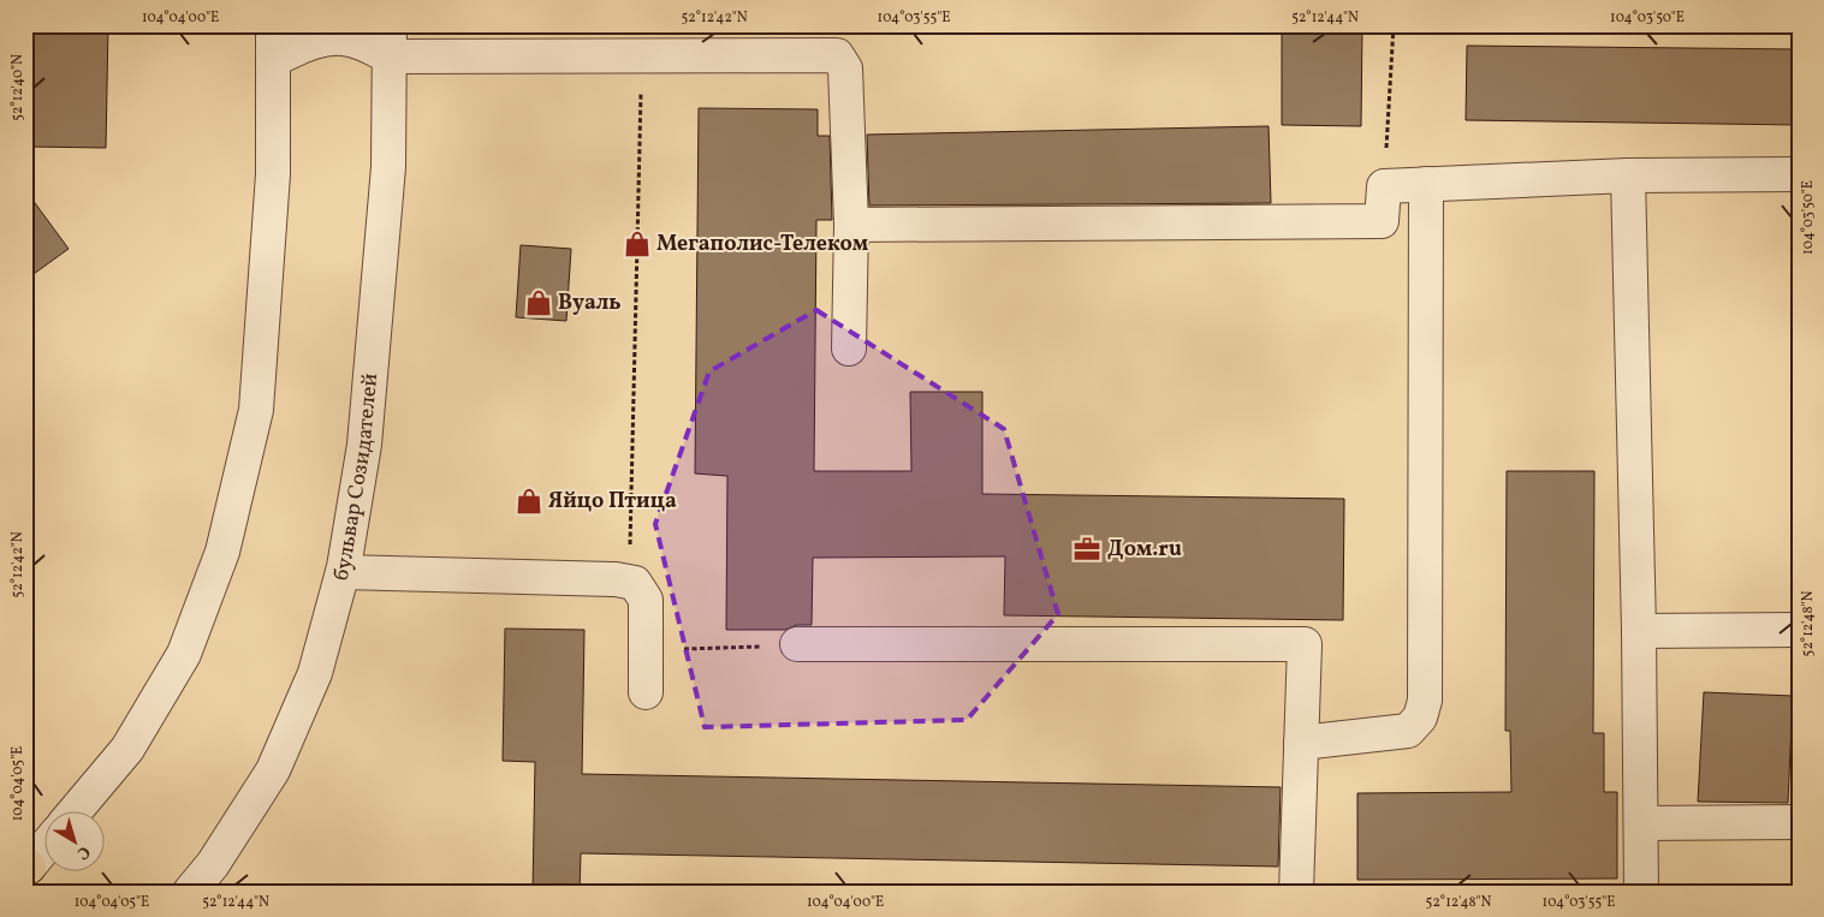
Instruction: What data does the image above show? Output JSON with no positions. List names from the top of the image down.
{
  "streets": {
    "street": ["бульвар Созидателей"]
  },
  "places": {
    "shop": ["Мегаполис-Телеком", "Вуаль", "Яйцо Птица"],
    "office": ["Дом.ru"]
  },
  "north": "bottom right",
  "coordinates": [
    "104°04'00\"E",
    "52°12'42\"N",
    "104°03'55\"E",
    "52°12'44\"N",
    "104°03'50\"E",
    "52°12'40\"N",
    "52°12'48\"N",
    "104°04'05\"E"
  ]
}
